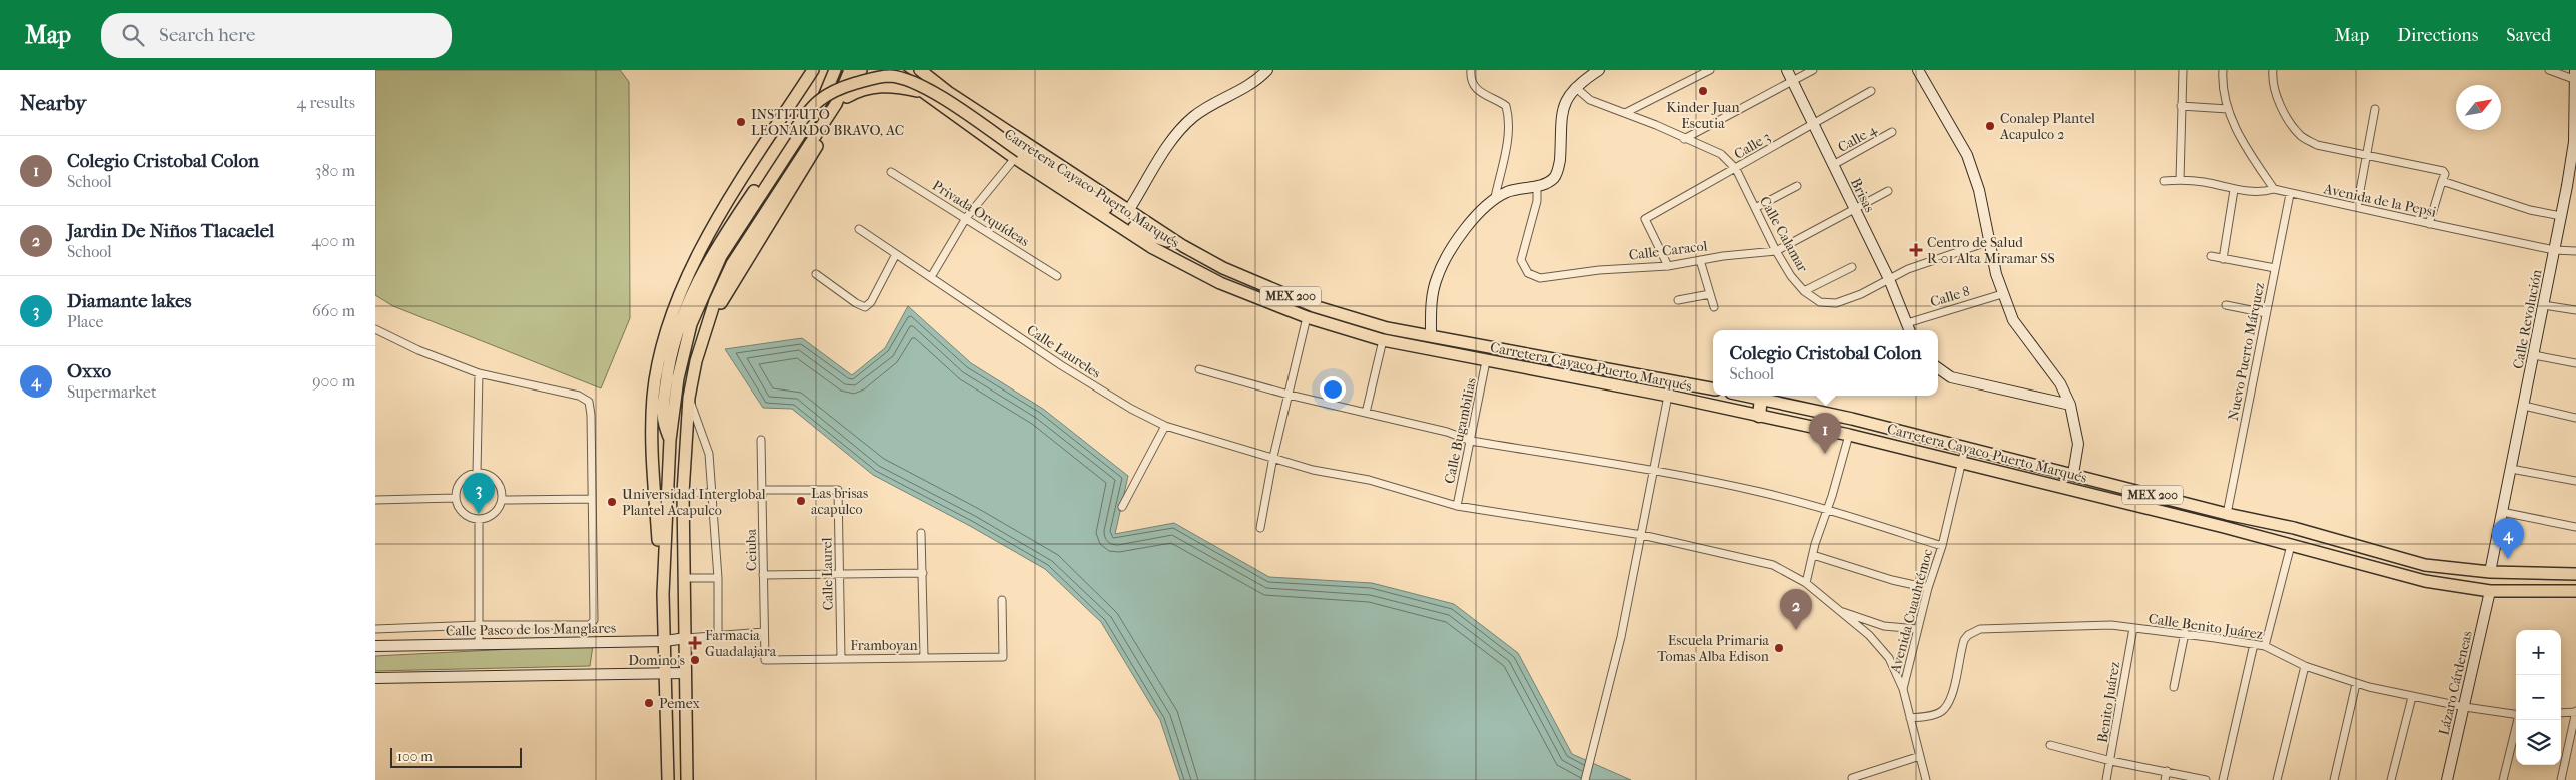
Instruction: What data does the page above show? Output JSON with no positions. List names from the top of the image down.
{
  "streets": {
    "main road": ["Carretera Cayaco-Puerto Marqués", "MEX 200"],
    "street": [
      "Calle 4",
      "Calle 3",
      "Brisas",
      "Avenida de la Pepsi",
      "Privada Orquídeas",
      "Calle Calamar",
      "Calle Caracol",
      "Calle 8",
      "Calle Revolución",
      "Calle Laureles",
      "Nuevo Puerto Márquez",
      "Calle Bugambilias",
      "Ceiuba",
      "Calle Laurel",
      "Avenida Cuauhtémoc",
      "Calle Benito Juárez",
      "Calle Paseo de los Manglares",
      "Framboyan",
      "Lázaro Cárdeneas",
      "Benito Juárez"
    ]
  },
  "crossings": [
    ["Calle 4", "Brisas"],
    ["Calle 3", "Brisas"],
    ["Calle 3", "Calle Calamar"],
    ["Calle 3", "Calle Caracol"],
    ["Carretera Cayaco-Puerto Marqués", "Calle Revolución"],
    ["Carretera Cayaco-Puerto Marqués", "Nuevo Puerto Márquez"],
    ["Carretera Cayaco-Puerto Marqués", "Calle Bugambilias"],
    ["Carretera Cayaco-Puerto Marqués", "Avenida Cuauhtémoc"],
    ["Carretera Cayaco-Puerto Marqués", "Lázaro Cárdeneas"],
    ["Brisas", "Calle Calamar"],
    ["Brisas", "Calle Caracol"],
    ["Brisas", "Calle 8"],
    ["Avenida de la Pepsi", "Calle Revolución"],
    ["Avenida de la Pepsi", "Nuevo Puerto Márquez"],
    ["Calle Calamar", "Calle Caracol"],
    ["Calle Laureles", "Calle Bugambilias"],
    ["Calle Laureles", "Avenida Cuauhtémoc"],
    ["Ceiuba", "Calle Laurel"],
    ["Ceiuba", "Framboyan"],
    ["Calle Laurel", "Framboyan"],
    ["Avenida Cuauhtémoc", "Calle Benito Juárez"],
    ["Calle Benito Juárez", "Lázaro Cárdeneas"],
    ["Calle Benito Juárez", "Benito Juárez"]
  ],
  "places": {
    "other": [
      "Kinder Juan Escutia",
      "INSTITUTO LEONARDO BRAVO, AC",
      "Conalep Plantel Acapulco 2",
      "Las brisas acapulco",
      "Universidad Interglobal Plantel Acapulco",
      "Escuela Primaria Tomas Alba Edison",
      "Domino's",
      "Pemex"
    ],
    "health": ["Centro de Salud R-01 Alta Miramar SS", "Farmacia Guadalajara"]
  },
  "scale_bar": "100 m",
  "north": "top right",
  "page": {
    "header": "Map",
    "search": "Search here",
    "nav": ["Map", "Directions", "Saved"],
    "heading": ["Nearby", "4 results"],
    "list": [
      {
        "mark": "1",
        "name": "Colegio Cristobal Colon",
        "note": "School",
        "value": "380 m"
      },
      {
        "mark": "2",
        "name": "Jardin De Niños Tlacaelel",
        "note": "School",
        "value": "400 m"
      },
      {
        "mark": "3",
        "name": "Diamante lakes",
        "note": "Place",
        "value": "660 m"
      },
      {
        "mark": "4",
        "name": "Oxxo",
        "note": "Supermarket",
        "value": "900 m"
      }
    ],
    "popup": ["Colegio Cristobal Colon", "School"],
    "pins": [
      "1",
      "3",
      "4",
      "2"
    ],
    "map_buttons": ["+", "−"],
    "scale": "100 m"
  }
}
